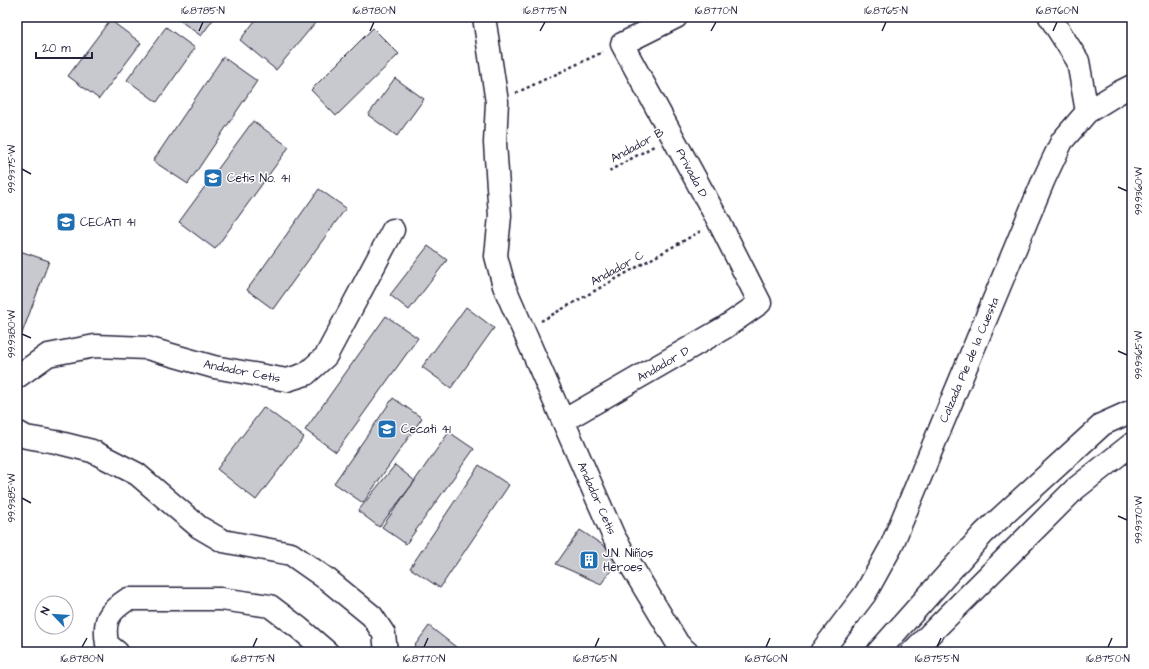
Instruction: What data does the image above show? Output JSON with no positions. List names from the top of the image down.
{
  "streets": {
    "street": [
      "Privada D",
      "Calzada Pie de la Cuesta",
      "Andador D",
      "Andador Cetis"
    ],
    "path": ["Andador B", "Andador C"]
  },
  "crossings": [
    ["Andador B", "Privada D"],
    ["Privada D", "Andador C"],
    ["Privada D", "Andador D"],
    ["Andador C", "Andador Cetis"],
    ["Andador D", "Andador Cetis"]
  ],
  "places": {
    "school or university": ["Cetís No. 41", "CECATI 41", "Cecati 41"],
    "building": ["J.N. Niños Heroes"]
  },
  "scale_bar": "20 m",
  "north": "top left",
  "coordinates": [
    "16.8785°N",
    "16.8780°N",
    "16.8775°N",
    "16.8770°N",
    "16.8765°N",
    "16.8760°N",
    "99.9375°W",
    "99.9360°W",
    "99.9380°W",
    "99.9365°W",
    "99.9385°W",
    "99.9370°W",
    "16.8755°N",
    "16.8750°N"
  ]
}
